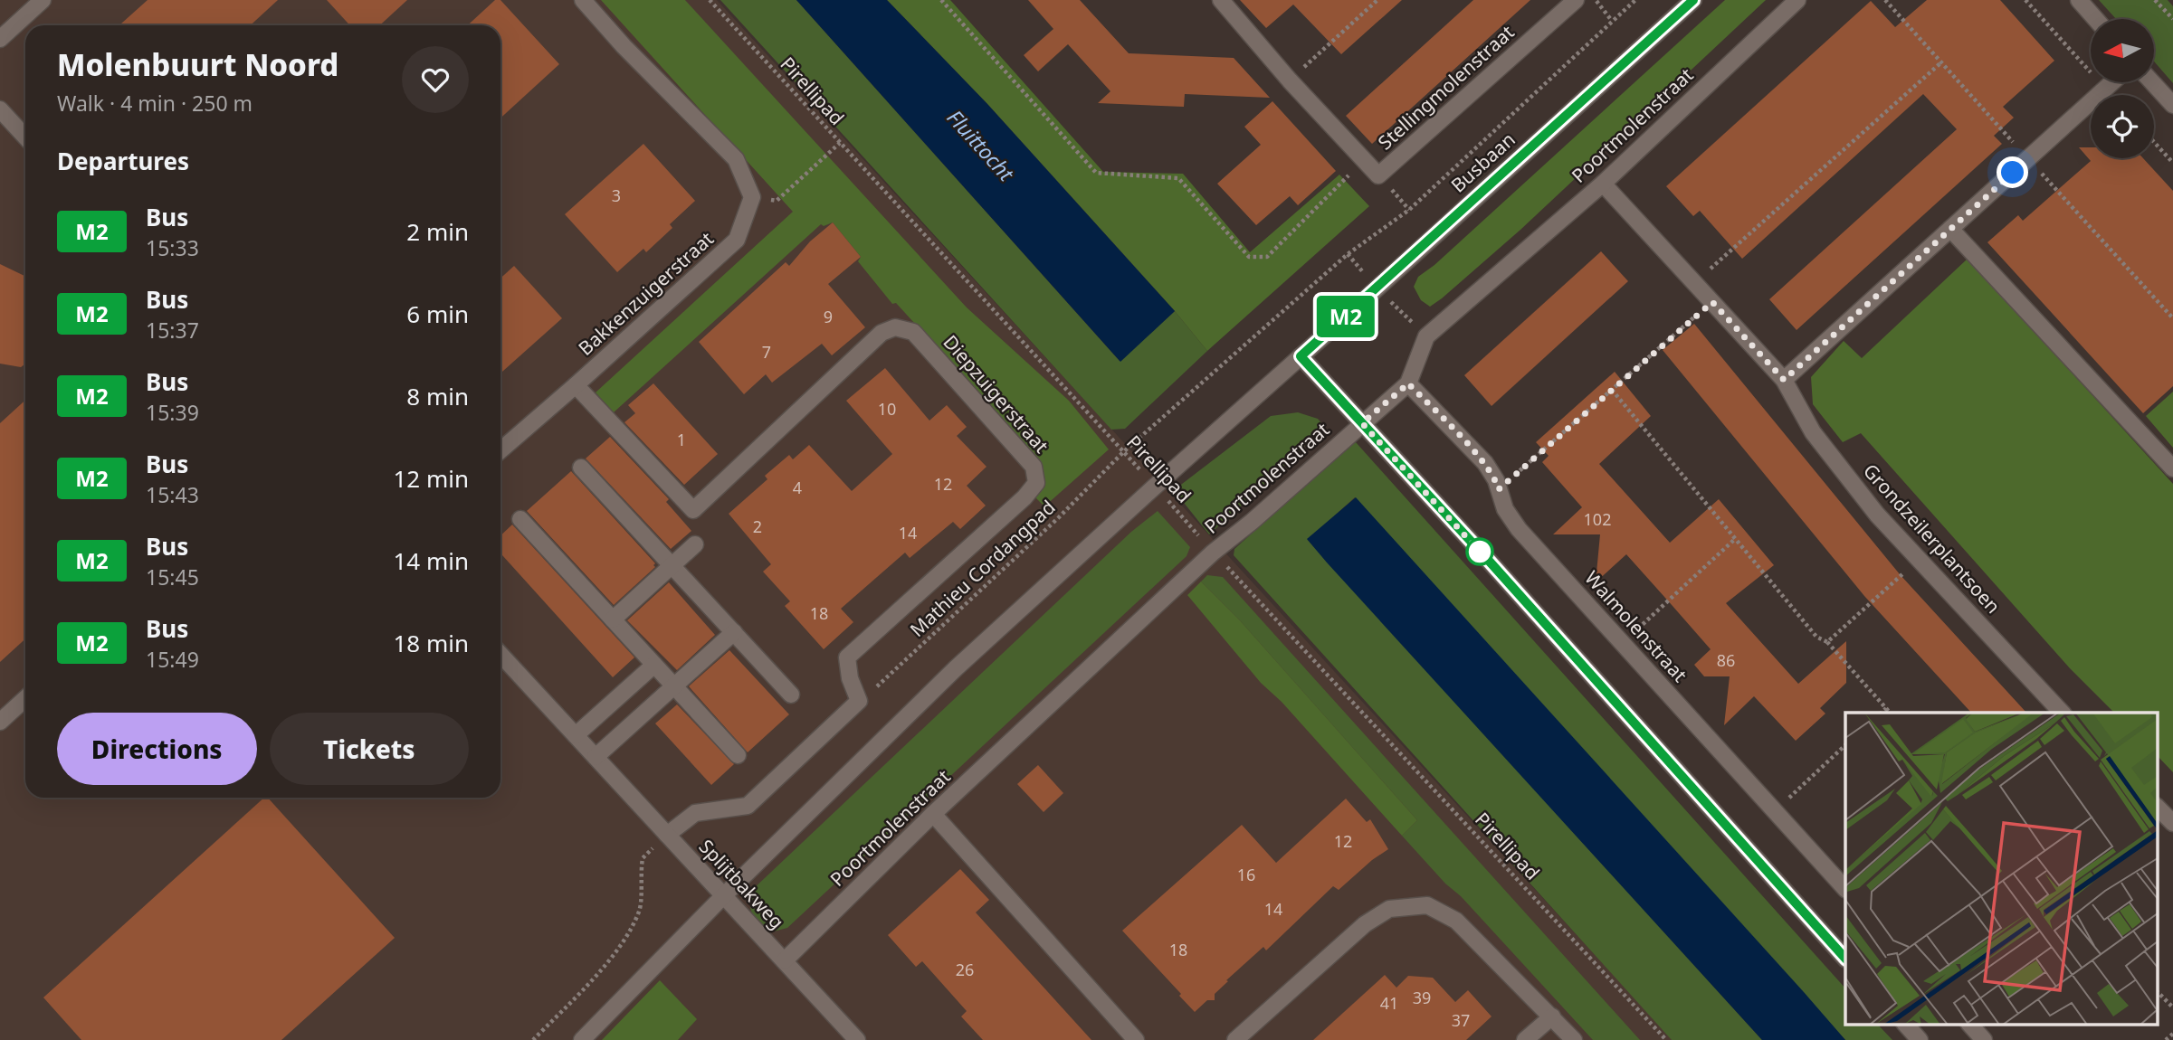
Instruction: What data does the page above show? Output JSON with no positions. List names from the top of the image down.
{
  "streets": {
    "street": [
      "Stellingmolenstraat",
      "Poortmolenstraat",
      "Busbaan",
      "Bakkenzuigerstraat",
      "Diepzuigerstraat",
      "Grondzeilerplantsoen",
      "Walmolenstraat",
      "Splijtbakweg"
    ],
    "path": ["Pirellipad", "Mathieu Cordangpad"]
  },
  "crossings": [
    ["Pirellipad", "Poortmolenstraat"],
    ["Pirellipad", "Busbaan"],
    ["Pirellipad", "Mathieu Cordangpad"],
    ["Poortmolenstraat", "Grondzeilerplantsoen"],
    ["Poortmolenstraat", "Walmolenstraat"],
    ["Poortmolenstraat", "Splijtbakweg"],
    ["Busbaan", "Splijtbakweg"],
    ["Bakkenzuigerstraat", "Diepzuigerstraat"],
    ["Diepzuigerstraat", "Mathieu Cordangpad"]
  ],
  "water": ["Fluittocht"],
  "lines": ["bus line M2"],
  "house_numbers": [
    "3",
    "9",
    "7",
    "10",
    "1",
    "12",
    "4",
    "102",
    "2",
    "14",
    "18",
    "86",
    "12",
    "16",
    "14",
    "18",
    "26",
    "39",
    "41",
    "37"
  ],
  "north": "left",
  "page": {
    "on_map": "M2",
    "heading": [
      ["Molenbuurt Noord", "Walk · 4 min · 250 m"],
      "Departures"
    ],
    "list": [
      {
        "mark": "M2",
        "name": "Bus",
        "note": "15:33",
        "value": "2 min"
      },
      {
        "mark": "M2",
        "name": "Bus",
        "note": "15:37",
        "value": "6 min"
      },
      {
        "mark": "M2",
        "name": "Bus",
        "note": "15:39",
        "value": "8 min"
      },
      {
        "mark": "M2",
        "name": "Bus",
        "note": "15:43",
        "value": "12 min"
      },
      {
        "mark": "M2",
        "name": "Bus",
        "note": "15:45",
        "value": "14 min"
      },
      {
        "mark": "M2",
        "name": "Bus",
        "note": "15:49",
        "value": "18 min"
      }
    ],
    "buttons": ["Directions", "Tickets"]
  }
}
